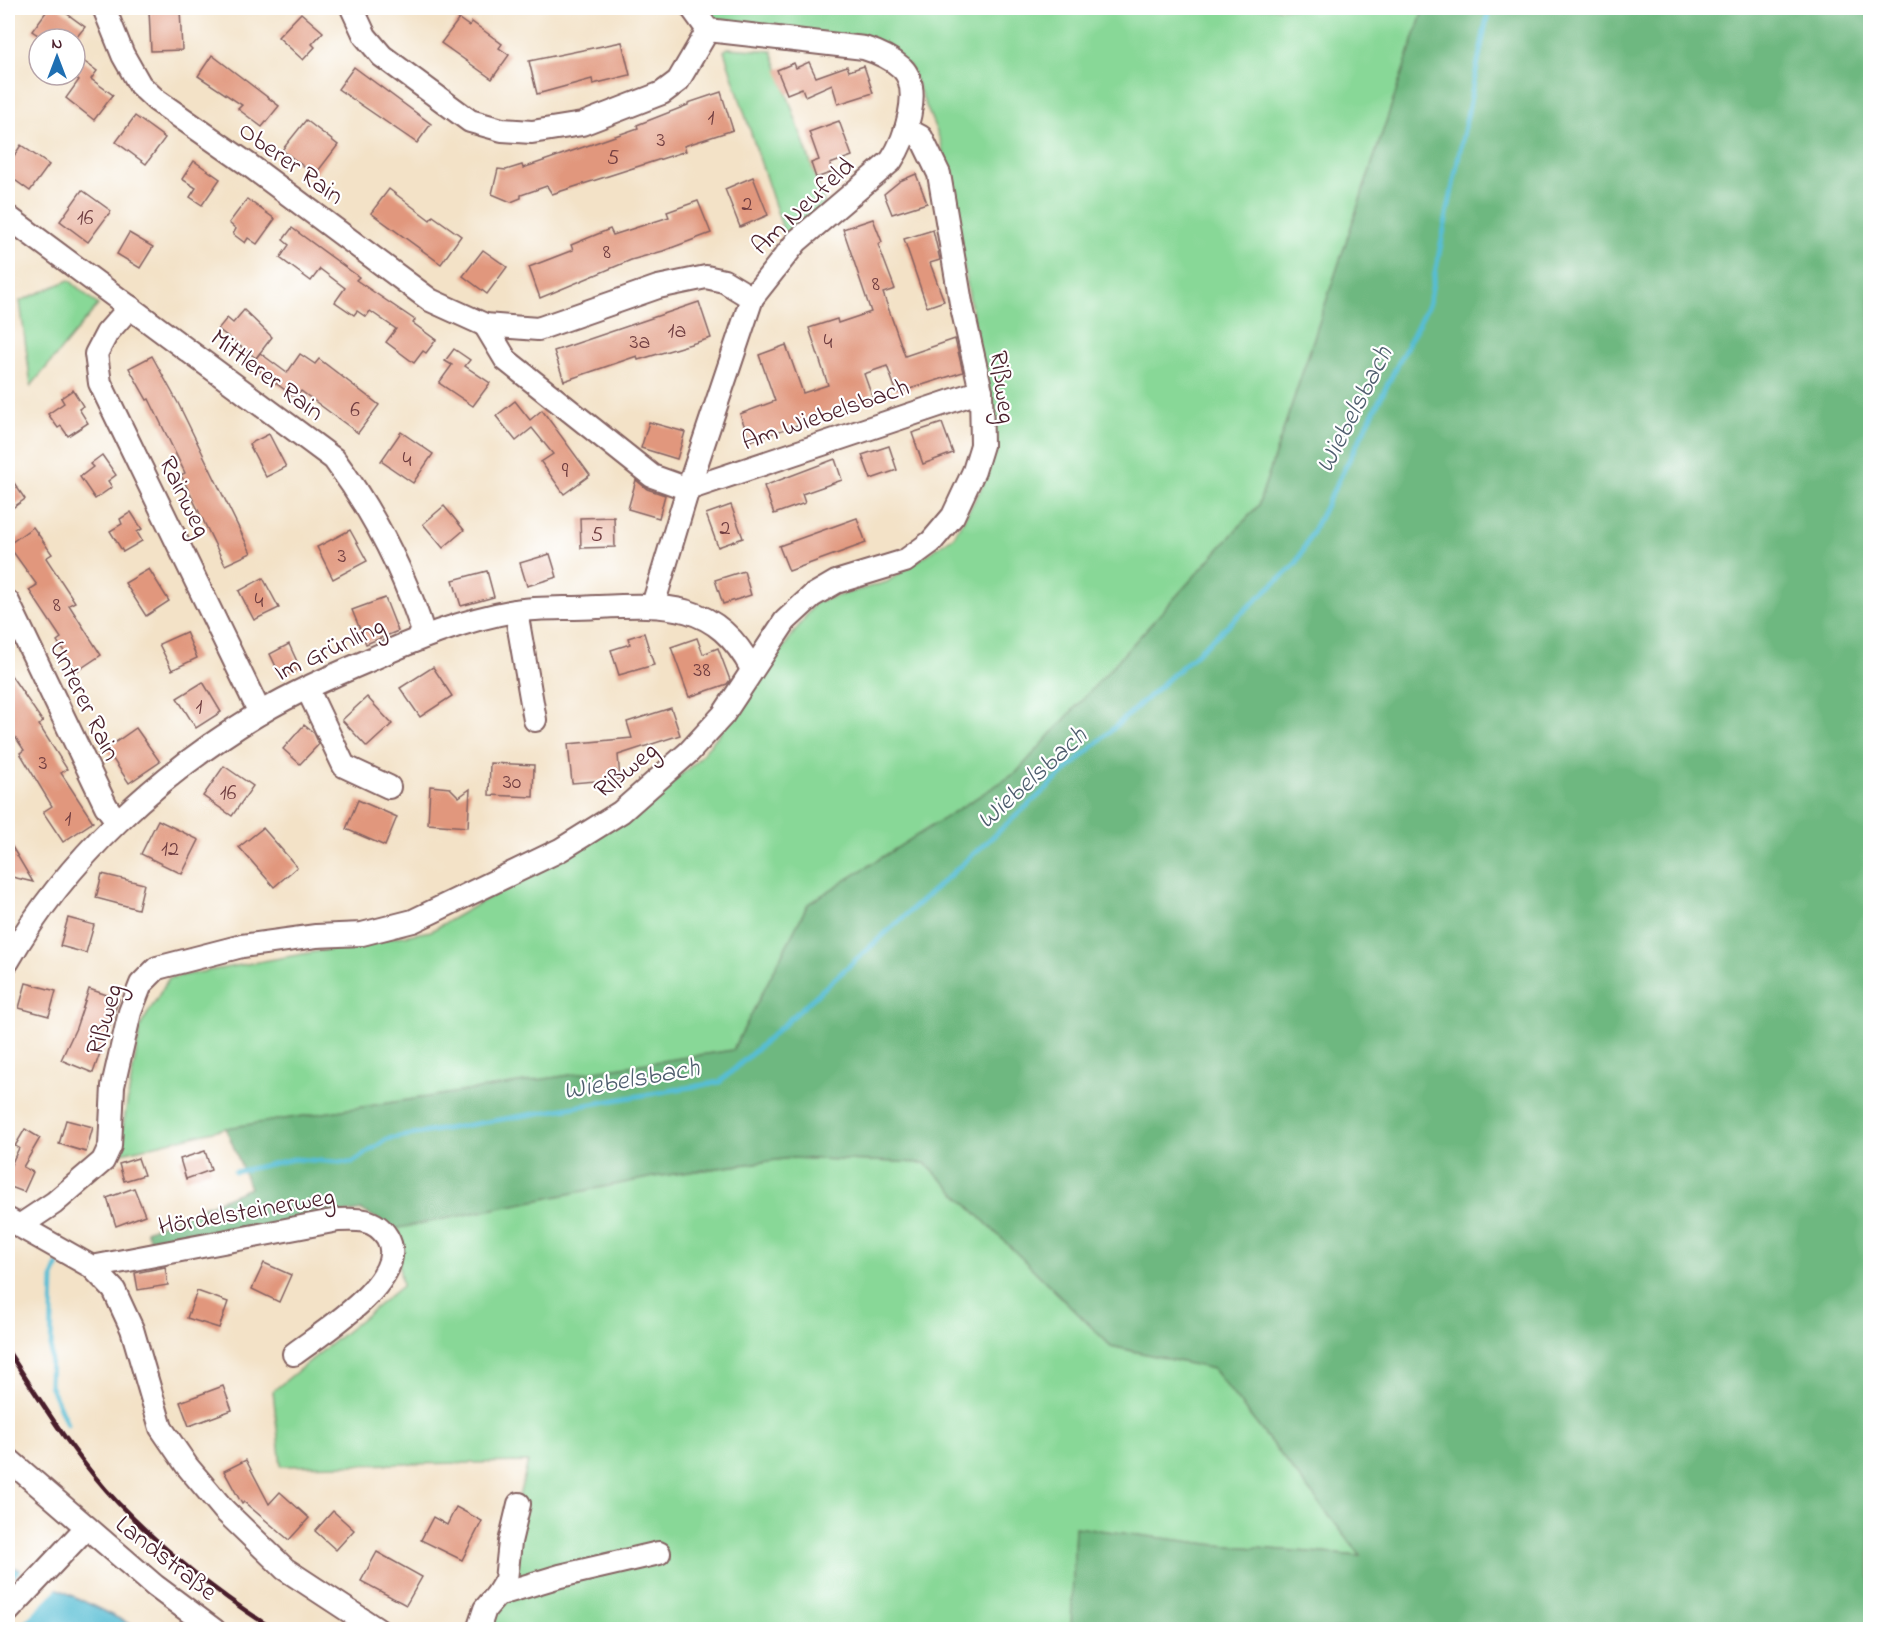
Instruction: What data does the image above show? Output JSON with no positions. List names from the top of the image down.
{
  "streets": {
    "street": [
      "Oberer Rain",
      "Am Neufeld",
      "Mittlerer Rain",
      "Rißweg",
      "Am Wiebelsbach",
      "Rainweg",
      "Im Grünling",
      "Unterer Rain",
      "Hördelsteinerweg",
      "Landstraße"
    ]
  },
  "crossings": [
    ["Oberer Rain", "Am Neufeld"],
    ["Am Neufeld", "Rißweg"],
    ["Am Neufeld", "Am Wiebelsbach"],
    ["Am Neufeld", "Im Grünling"],
    ["Mittlerer Rain", "Rainweg"],
    ["Mittlerer Rain", "Im Grünling"],
    ["Rißweg", "Am Wiebelsbach"],
    ["Rißweg", "Im Grünling"],
    ["Rainweg", "Im Grünling"],
    ["Im Grünling", "Unterer Rain"]
  ],
  "water": ["Wiebelsbach"],
  "house_numbers": [
    "1",
    "3",
    "5",
    "2",
    "16",
    "8",
    "8",
    "1a",
    "3a",
    "4",
    "6",
    "4",
    "9",
    "2",
    "5",
    "3",
    "4",
    "8",
    "38",
    "1",
    "3",
    "30",
    "16",
    "1",
    "12"
  ],
  "north": "top"
}
